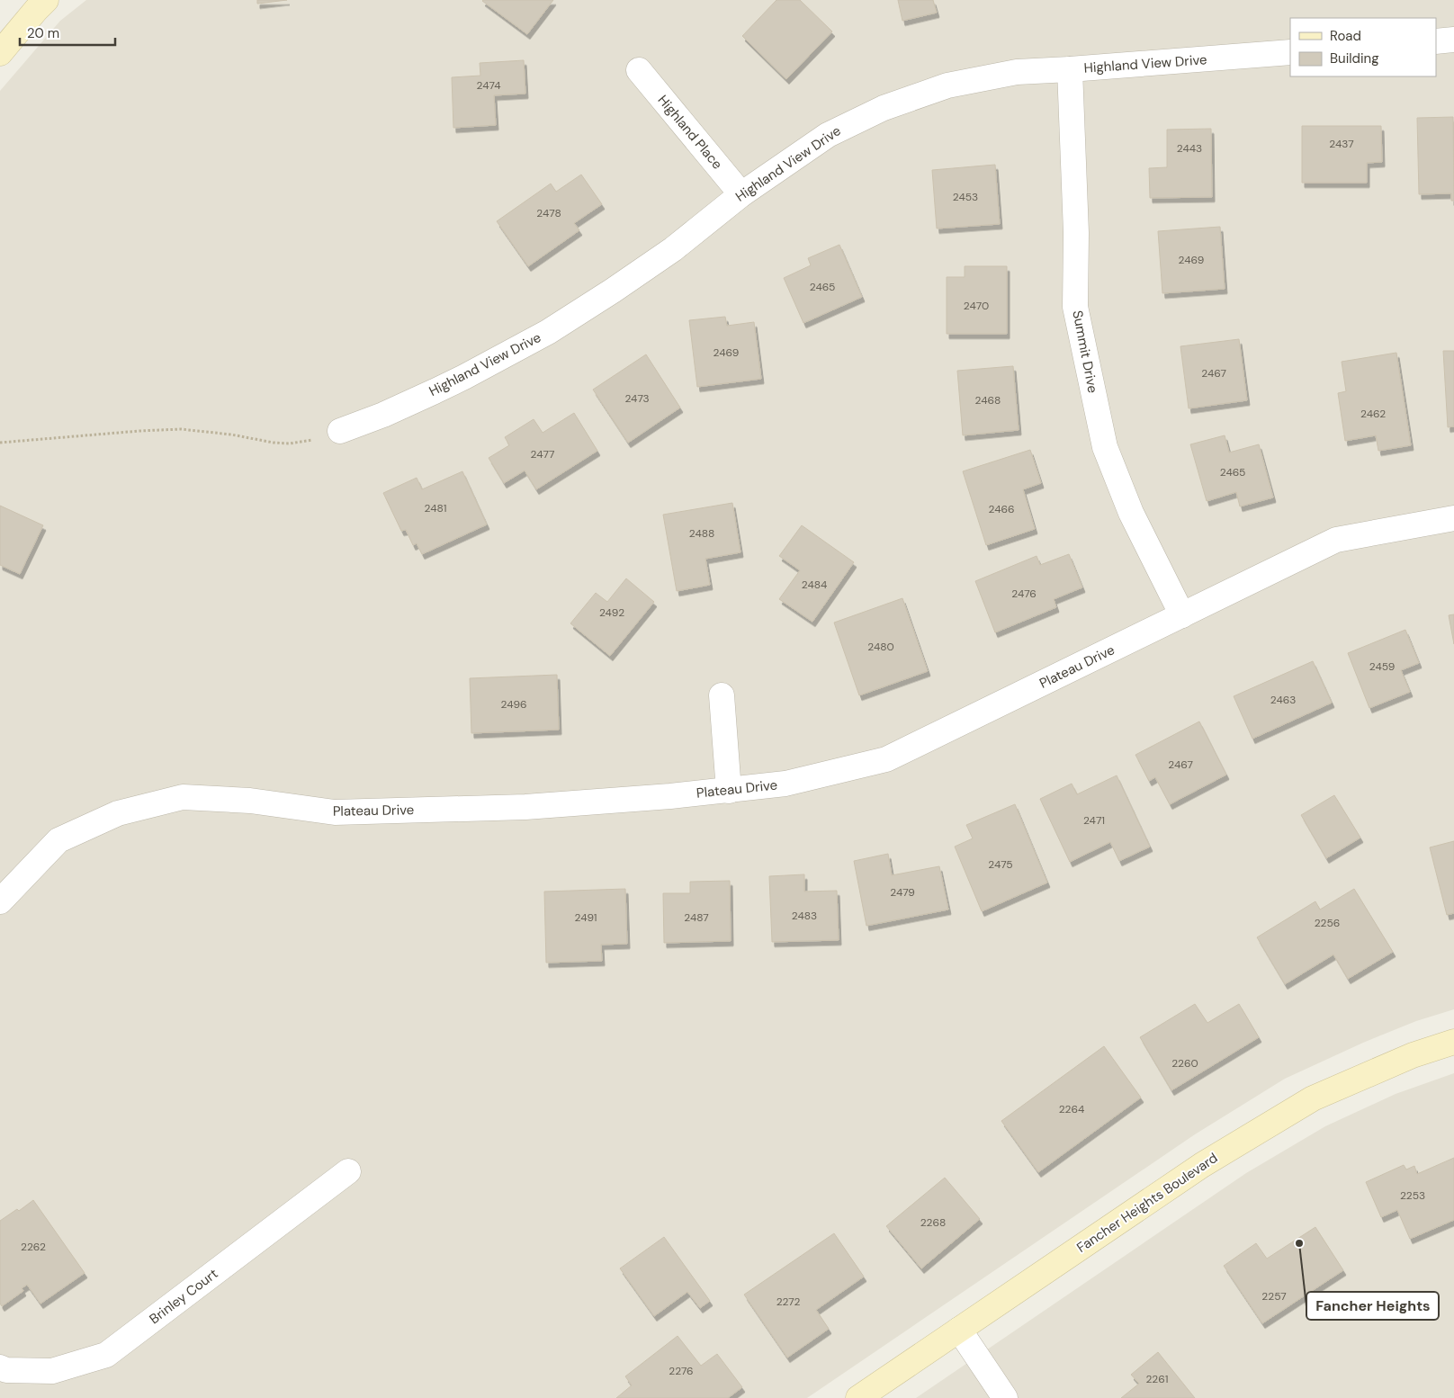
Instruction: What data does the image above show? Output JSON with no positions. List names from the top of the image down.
{
  "streets": {
    "street": [
      "Highland View Drive",
      "Highland Place",
      "Summit Drive",
      "Plateau Drive",
      "Fancher Heights Boulevard",
      "Brinley Court"
    ]
  },
  "crossings": [
    ["Highland View Drive", "Highland Place"],
    ["Highland View Drive", "Summit Drive"],
    ["Summit Drive", "Plateau Drive"]
  ],
  "places": ["Fancher Heights"],
  "house_numbers": [
    "2474",
    "2437",
    "2443",
    "2453",
    "2478",
    "2469",
    "2465",
    "2470",
    "2469",
    "2467",
    "2473",
    "2468",
    "2462",
    "2477",
    "2465",
    "2481",
    "2466",
    "2488",
    "2484",
    "2476",
    "2492",
    "2480",
    "2459",
    "2463",
    "2496",
    "2467",
    "2471",
    "2475",
    "2479",
    "2483",
    "2491",
    "2487",
    "2256",
    "2260",
    "2264",
    "2253",
    "2268",
    "2262",
    "2257",
    "2272",
    "2276",
    "2261"
  ],
  "legend": ["Road", "Building"],
  "scale_bar": "20 m"
}
